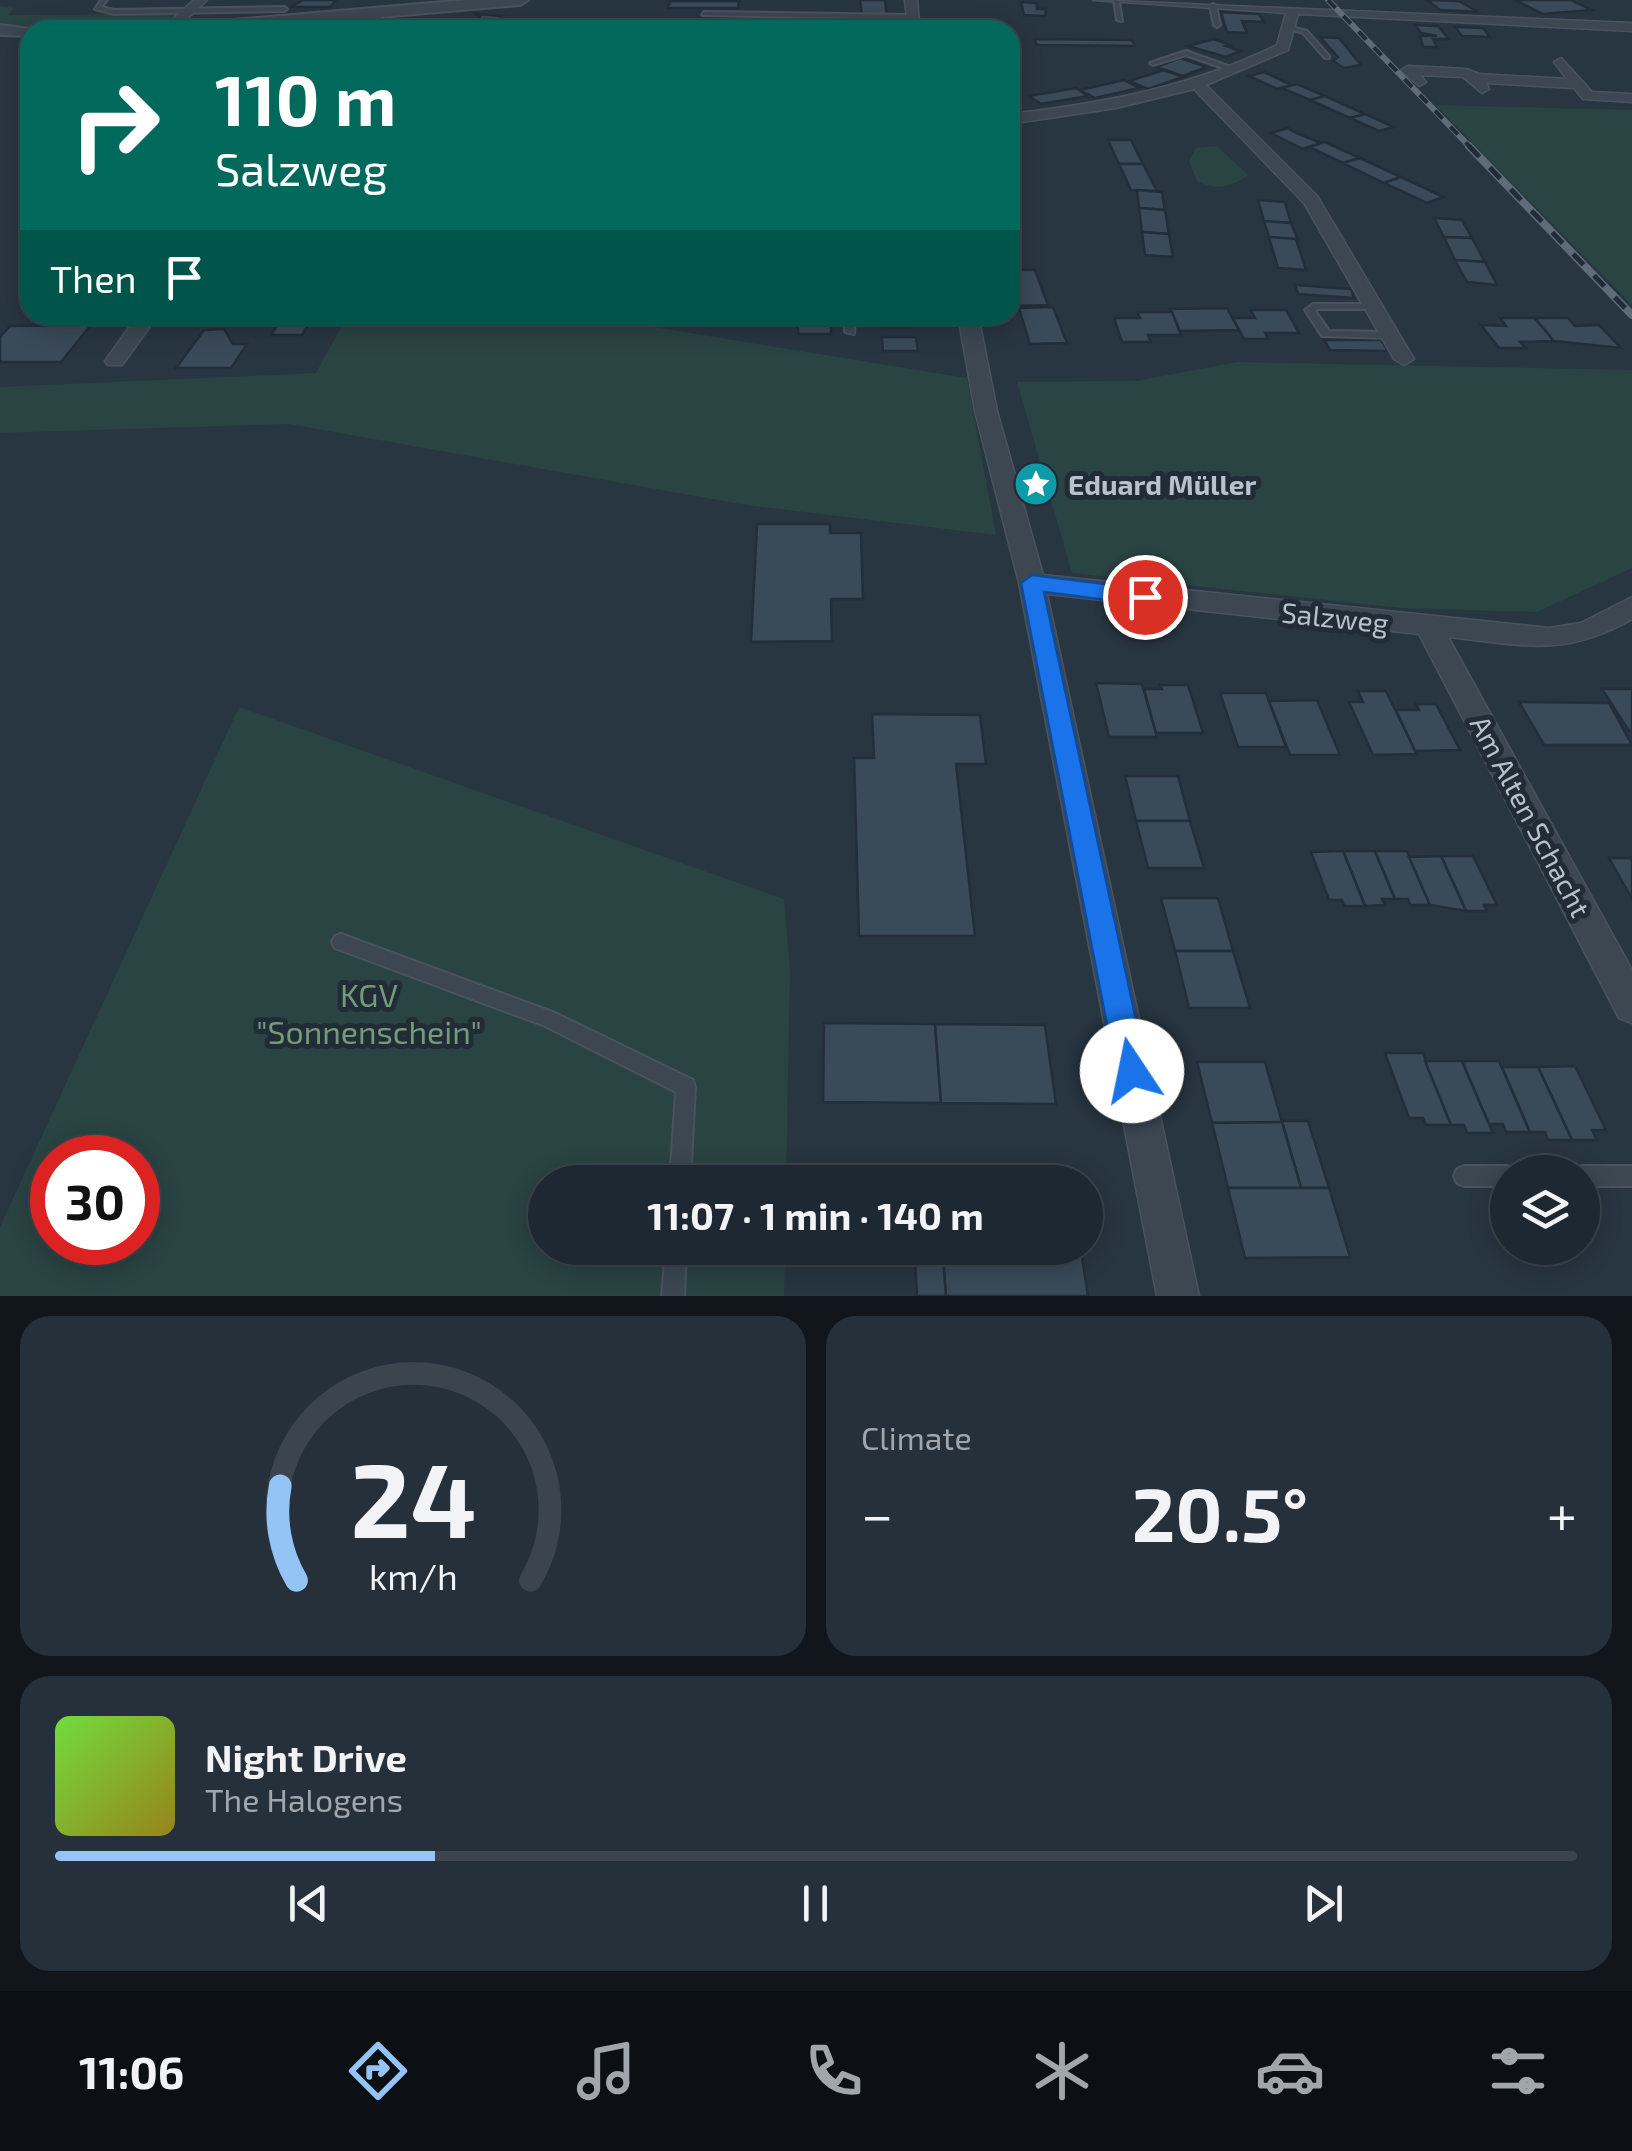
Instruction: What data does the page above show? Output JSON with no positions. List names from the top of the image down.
{
  "streets": {
    "street": ["Salzweg", "Am Alten Schacht"]
  },
  "crossings": [
    ["Salzweg", "Am Alten Schacht"]
  ],
  "parks": ["KGV \"Sonnenschein\""],
  "places": {
    "place": ["Eduard Müller"]
  },
  "page": {
    "turn": ["110 m", "Salzweg"],
    "then": "Then",
    "limit": "30",
    "trip": "11:07 · 1 min · 140 m",
    "tile": "Climate",
    "heat": ["−", "20.5°", "+"],
    "song": ["Night Drive", "The Halogens"],
    "tabs": "11:06",
    "gauge": ["24", "km/h"]
  }
}
